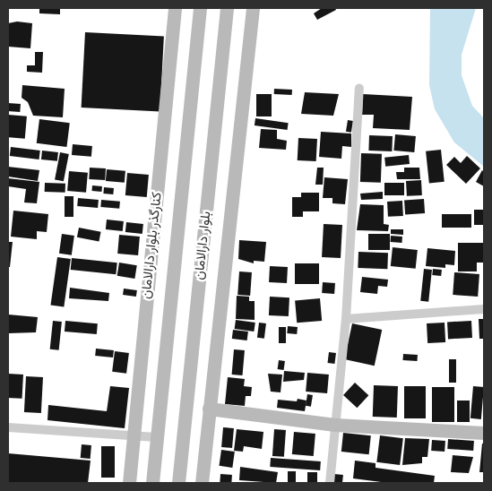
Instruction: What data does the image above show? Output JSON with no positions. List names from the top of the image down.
{
  "streets": {
    "street": ["کنارگذر بلوار دارالامان", "بلوار دارالامان"]
  }
}
